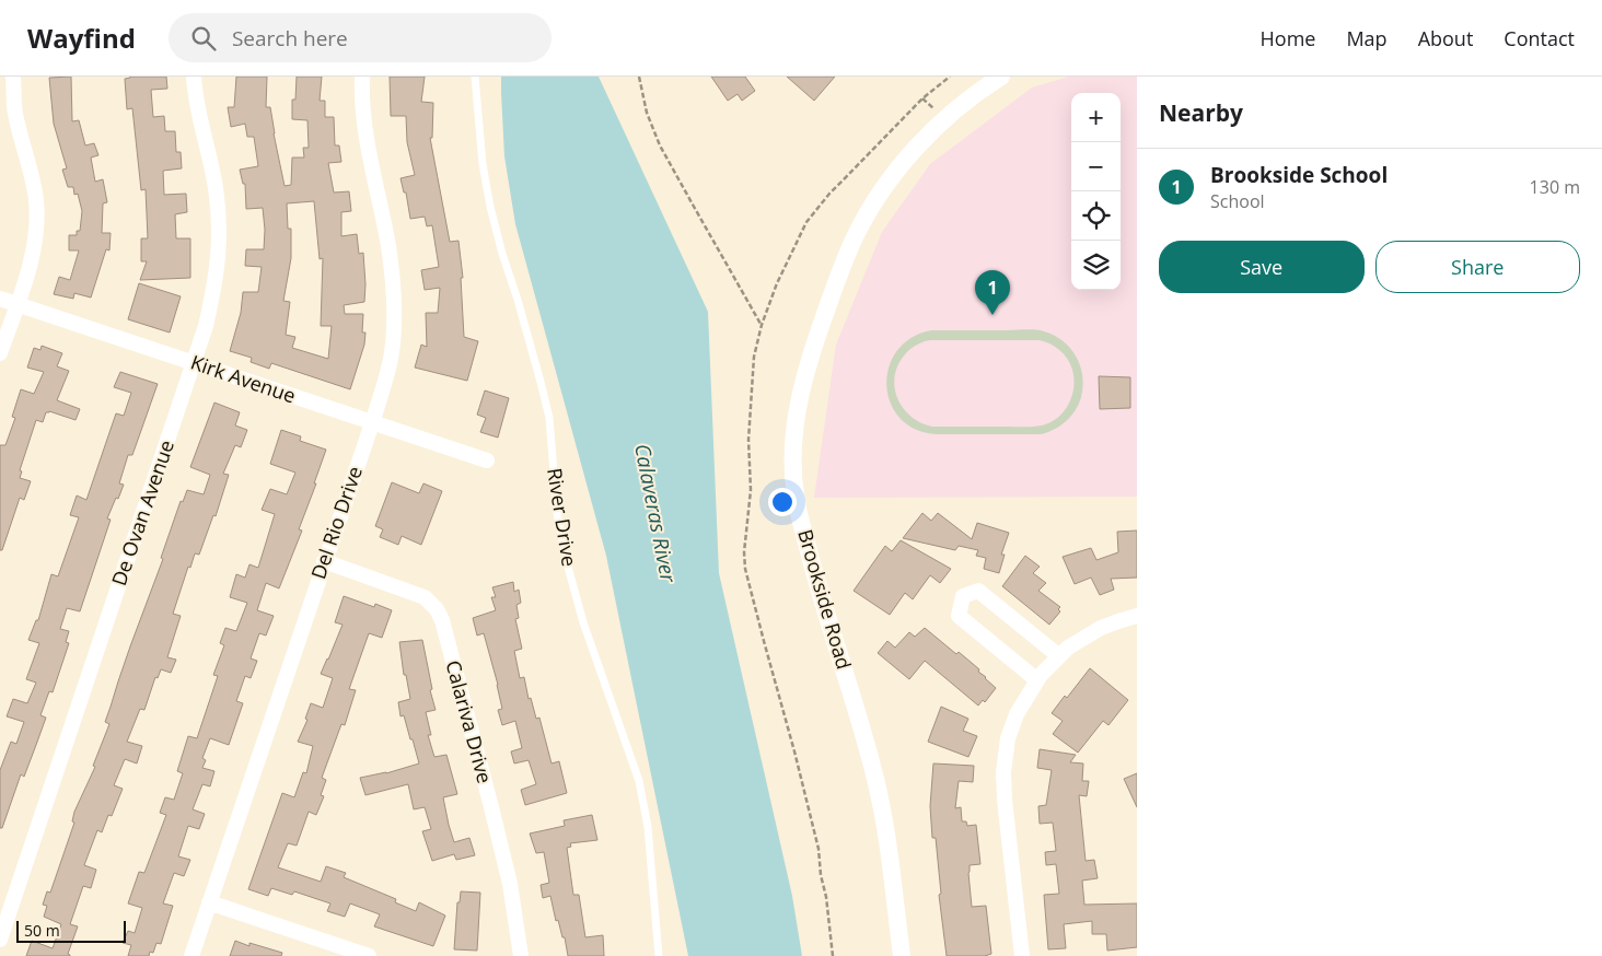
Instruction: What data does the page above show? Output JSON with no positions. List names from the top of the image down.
{
  "streets": {
    "street": [
      "Kirk Avenue",
      "De Ovan Avenue",
      "Del Rio Drive",
      "Brookside Road",
      "Calariva Drive"
    ],
    "lane": ["River Drive"]
  },
  "crossings": [
    ["Kirk Avenue", "De Ovan Avenue"],
    ["Kirk Avenue", "Del Rio Drive"],
    ["Del Rio Drive", "Calariva Drive"]
  ],
  "water": ["Calaveras River"],
  "scale_bar": "50 m",
  "page": {
    "header": "Wayfind",
    "search": "Search here",
    "nav": [
      "Home",
      "Map",
      "About",
      "Contact"
    ],
    "heading": "Nearby",
    "map_buttons": ["+", "−"],
    "list": [
      {
        "mark": "1",
        "name": "Brookside School",
        "note": "School",
        "value": "130 m"
      }
    ],
    "buttons": ["Save", "Share"],
    "pins": "1",
    "scale": "50 m"
  }
}
